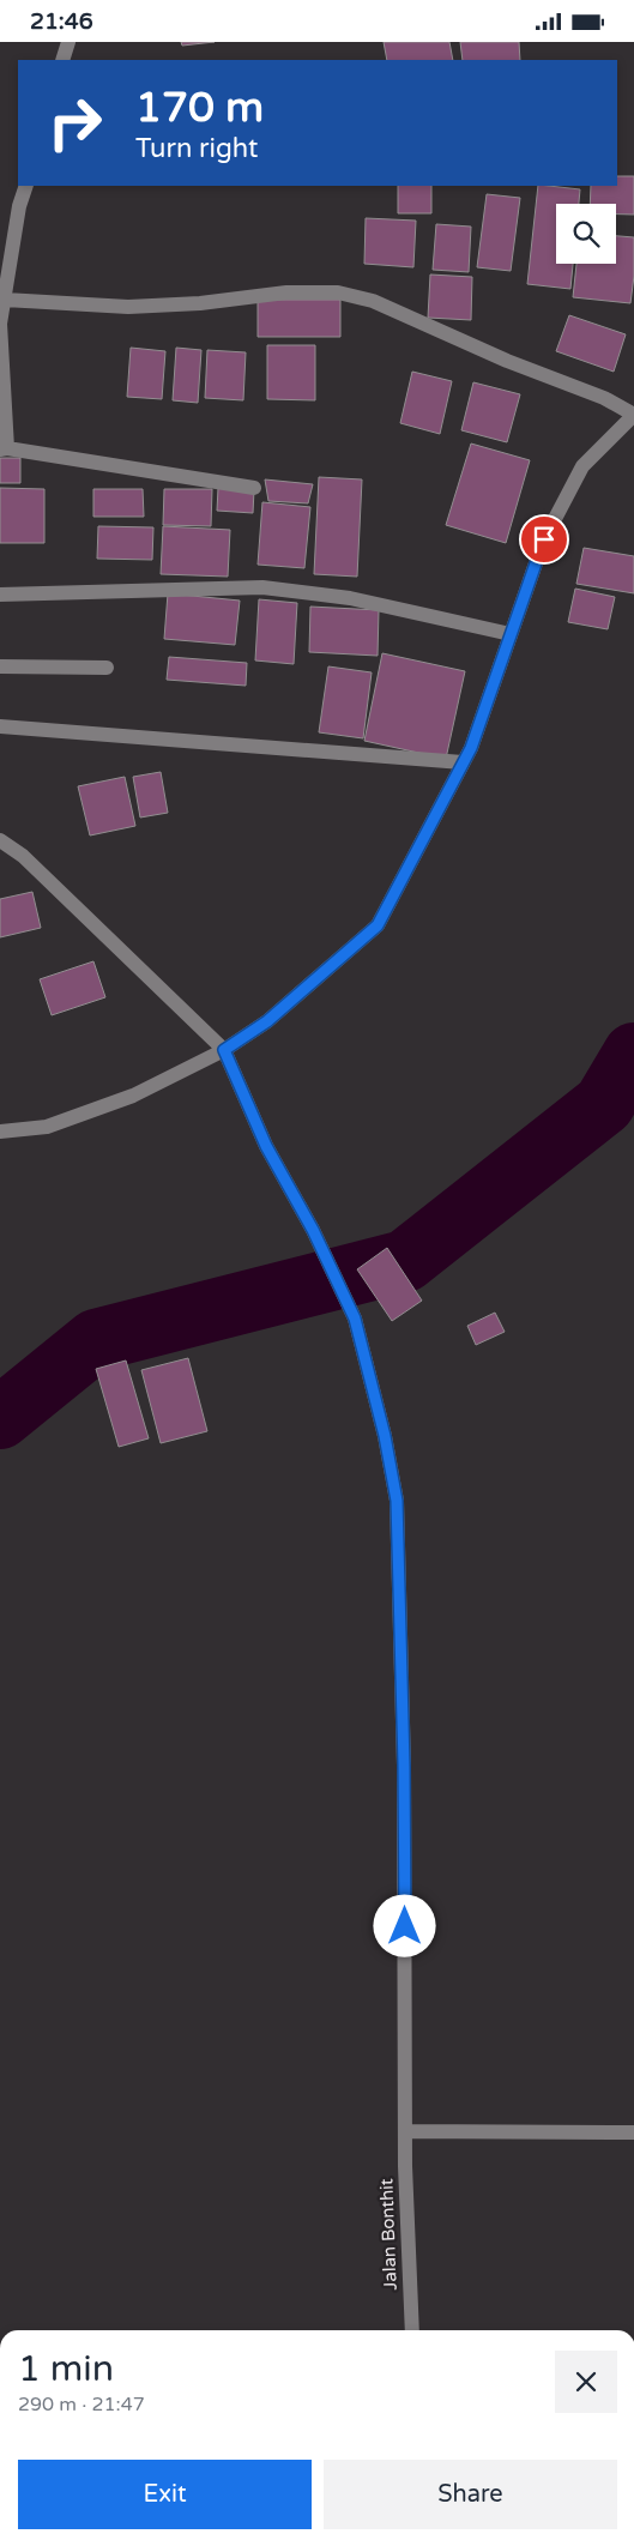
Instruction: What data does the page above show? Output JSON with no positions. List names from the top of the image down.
{
  "streets": {
    "street": ["Jalan Bonthit"]
  },
  "page": {
    "status": "21:46",
    "turn": ["170 m", "Turn right"],
    "heading": ["1 min", "290 m · 21:47"],
    "buttons": ["Exit", "Share"]
  }
}
